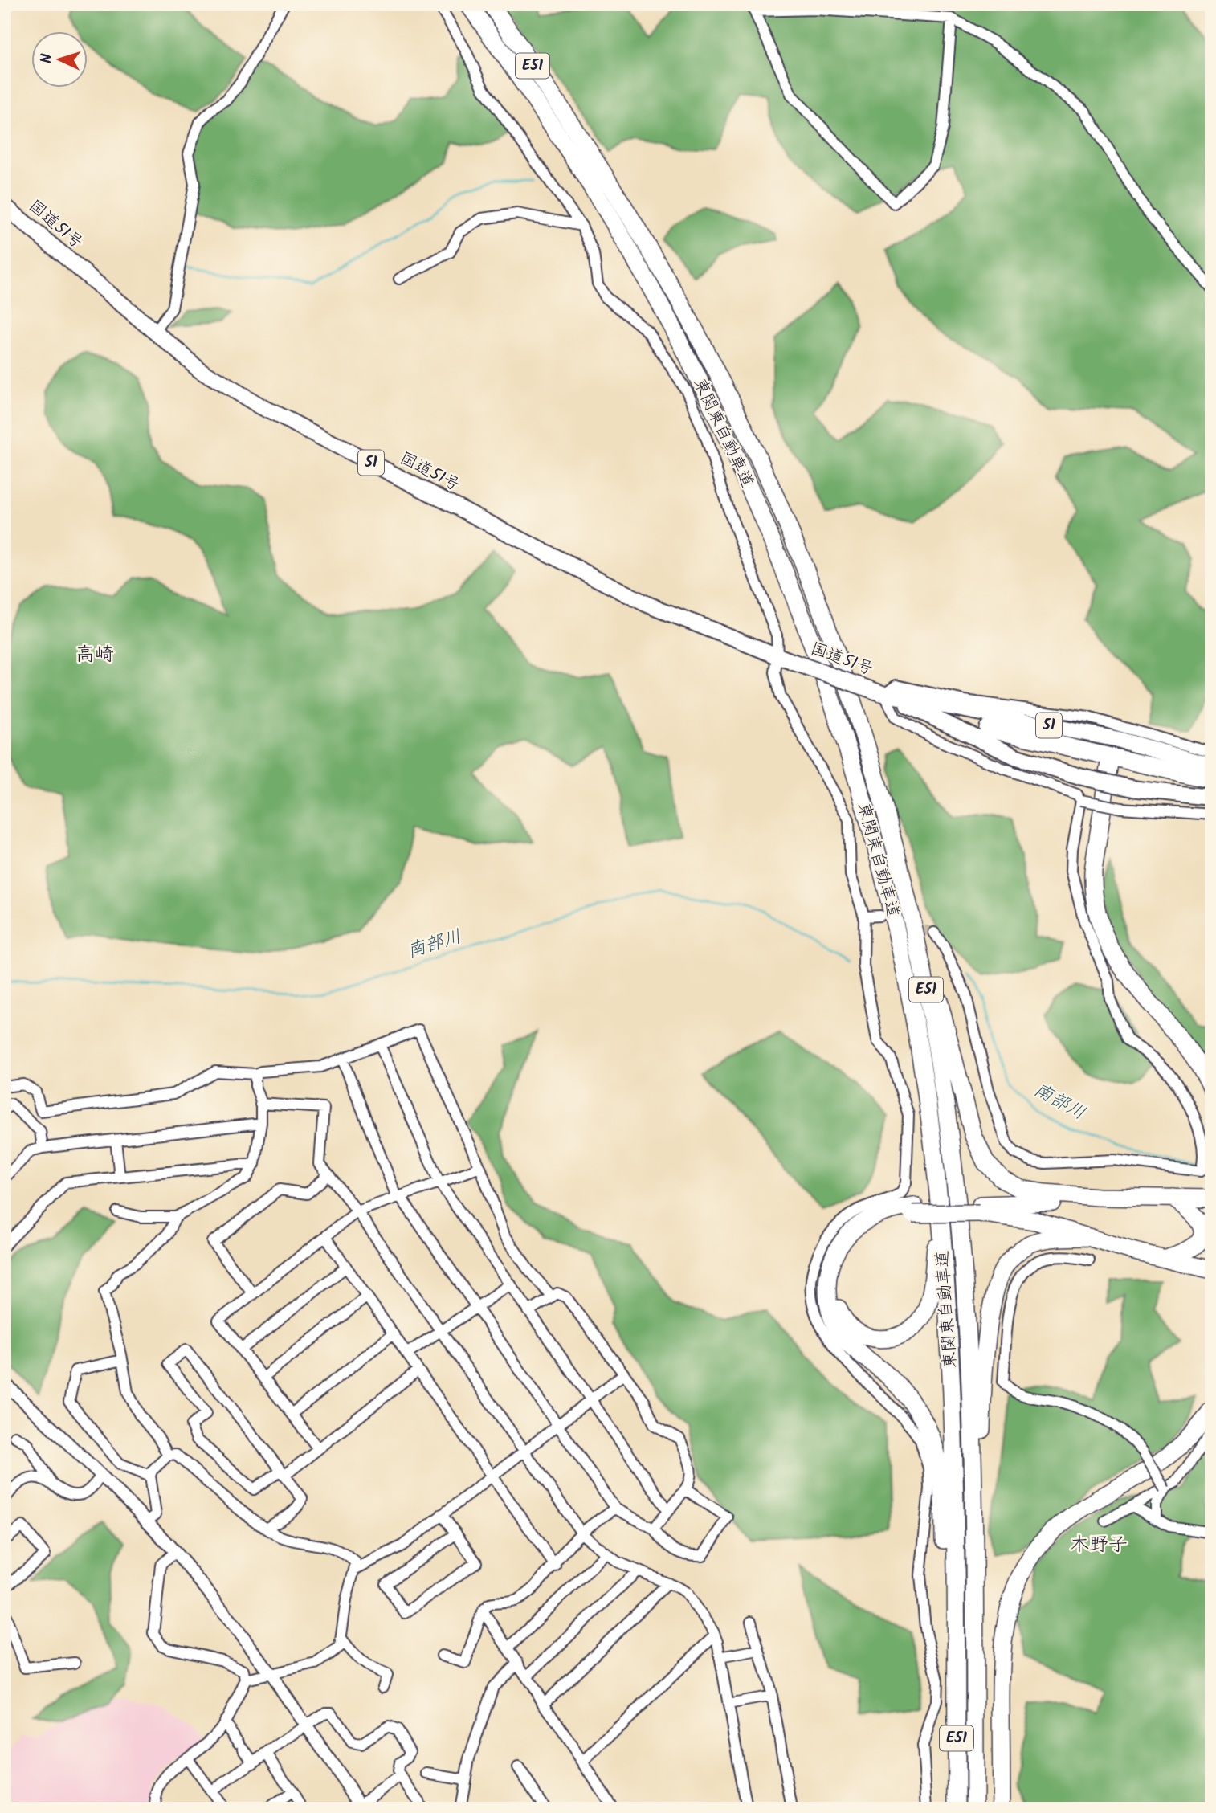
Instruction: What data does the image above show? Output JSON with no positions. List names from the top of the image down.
{
  "streets": {
    "highway": [
      "E51",
      "国道51号",
      "東関東自動車道",
      "51"
    ]
  },
  "districts": ["高崎", "木野子"],
  "water": ["南部川"],
  "north": "left"
}
